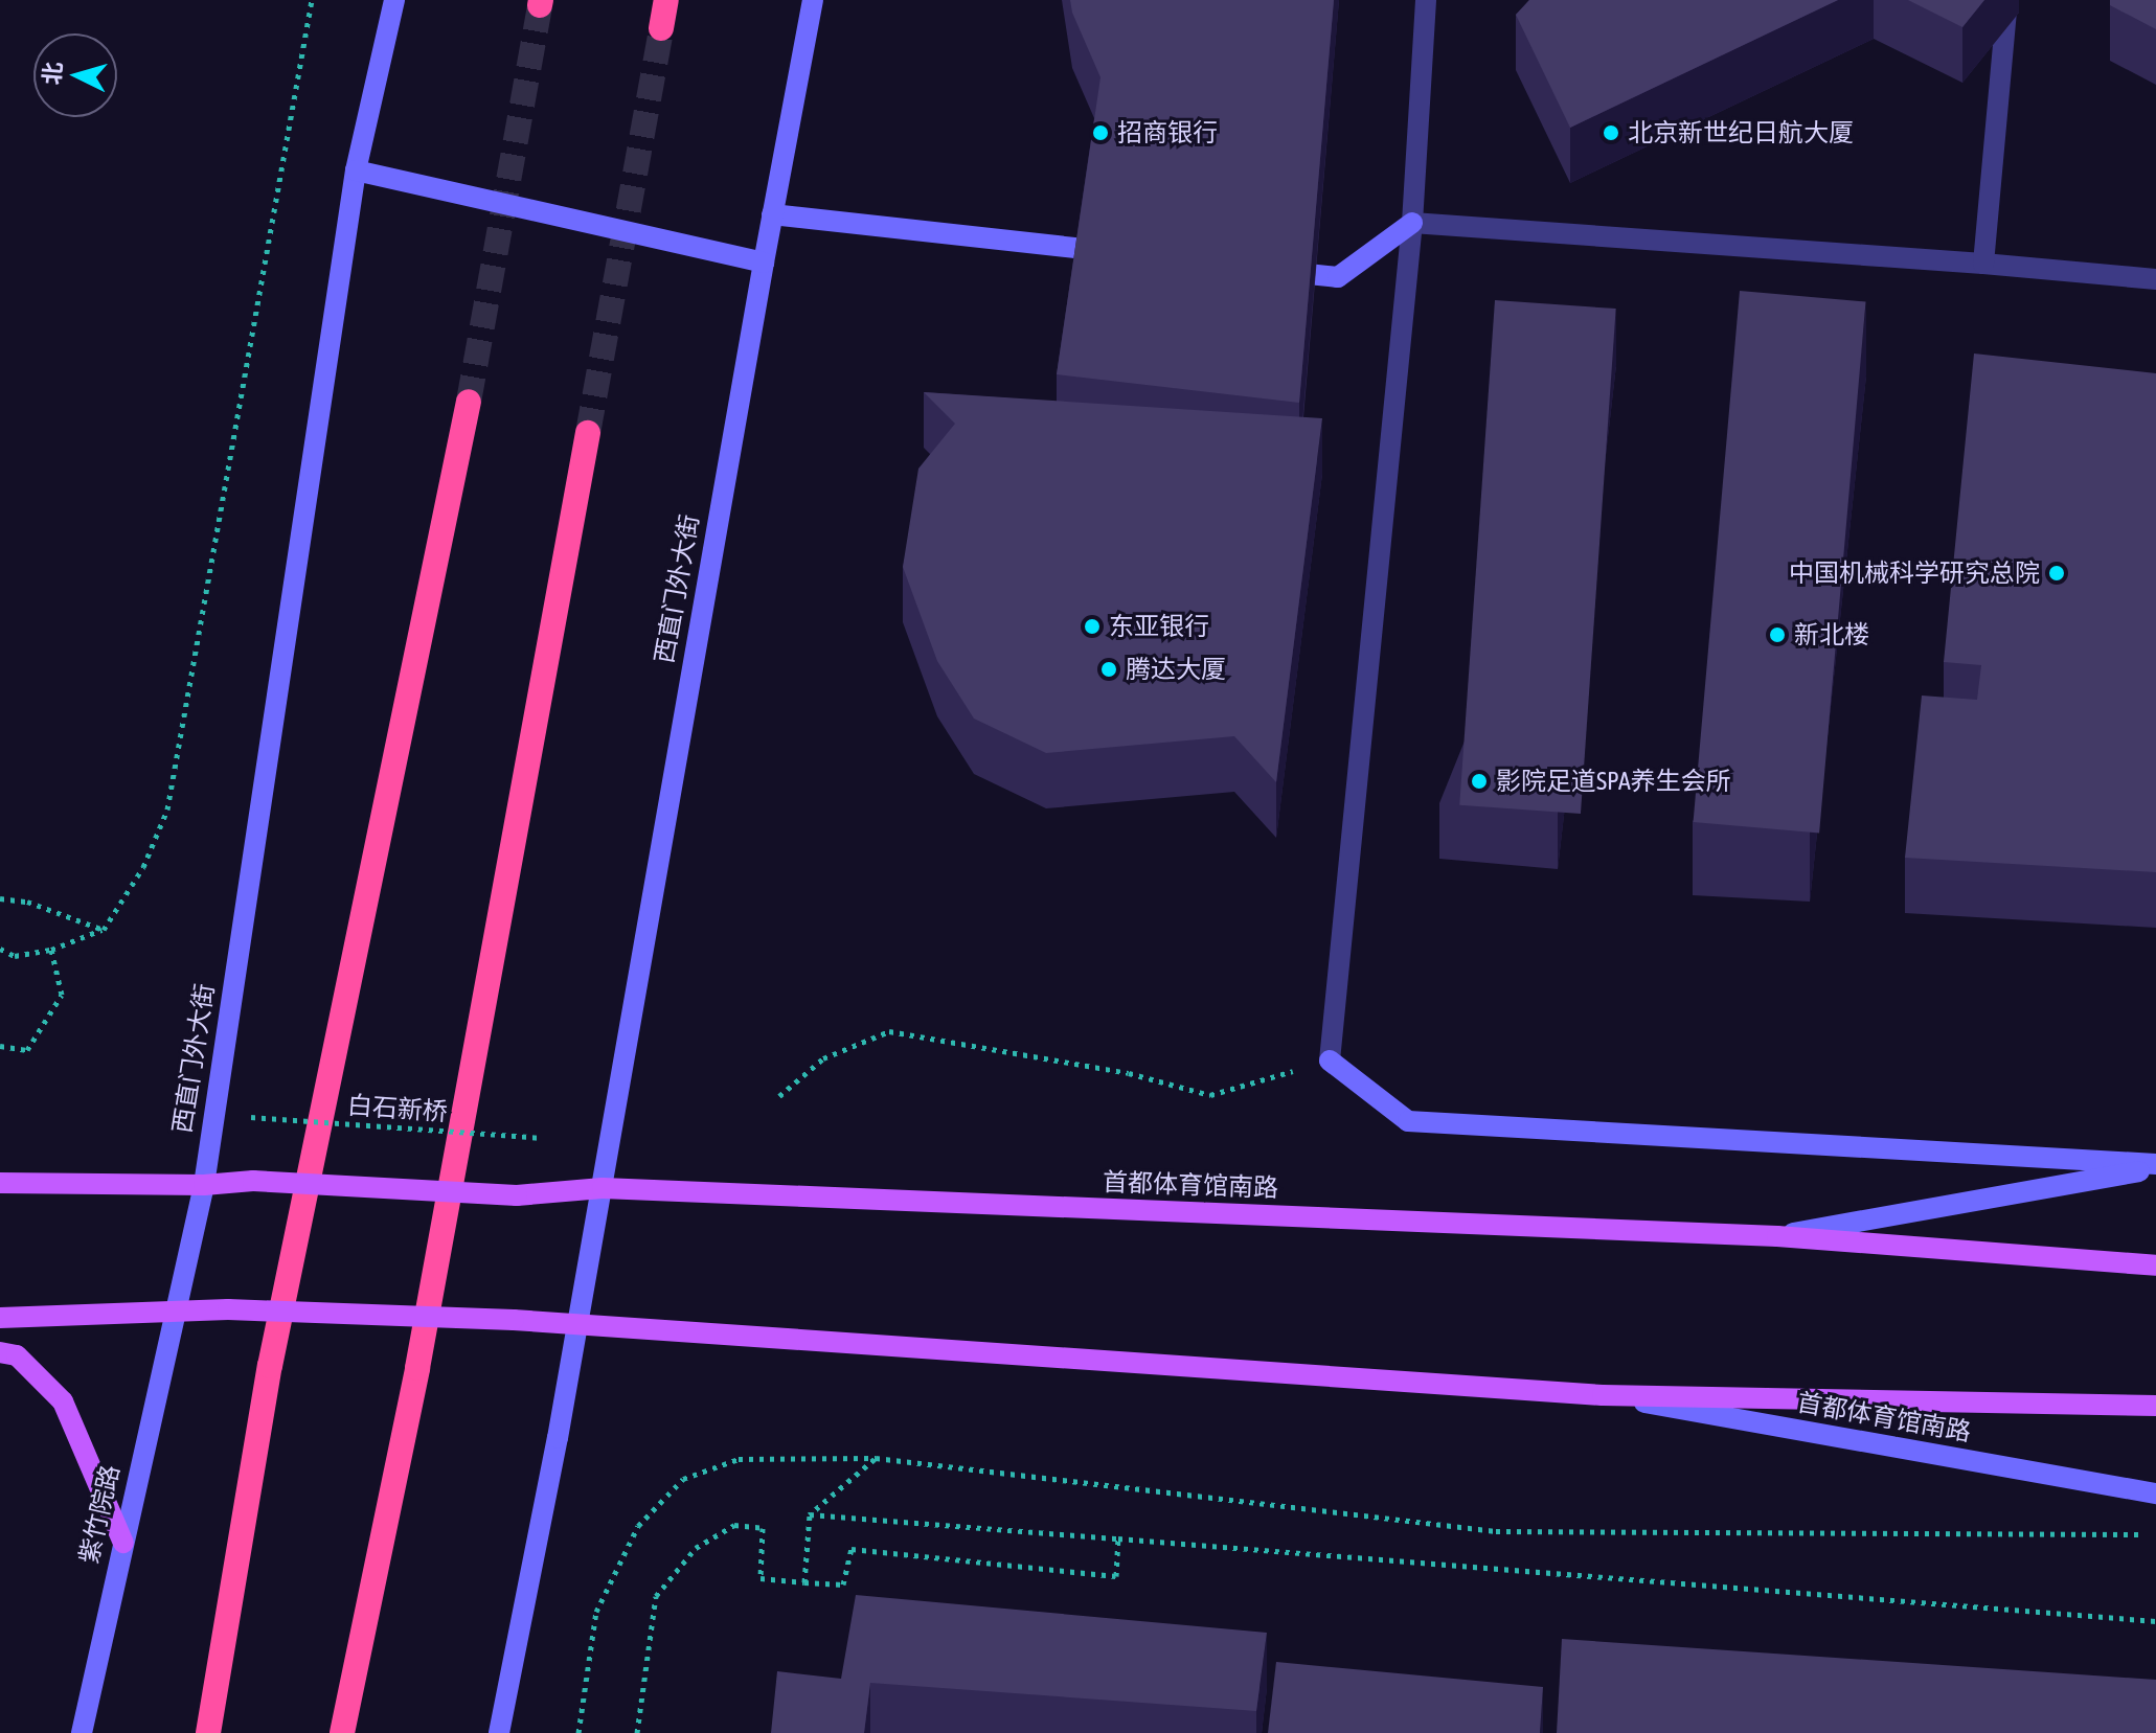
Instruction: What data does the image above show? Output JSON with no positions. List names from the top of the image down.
{
  "streets": {
    "main road": ["首都体育馆南路"],
    "street": ["西直门外大街", "紫竹院路"],
    "path": ["白石新桥"]
  },
  "crossings": [
    ["西直门外大街", "首都体育馆南路"],
    ["西直门外大街", "紫竹院路"],
    ["首都体育馆南路", "紫竹院路"]
  ],
  "places": [
    "招商银行",
    "北京新世纪日航大厦",
    "中国机械科学研究总院",
    "东亚银行",
    "新北楼",
    "腾达大厦",
    "影院足道SPA养生会所"
  ],
  "north": "left"
}
